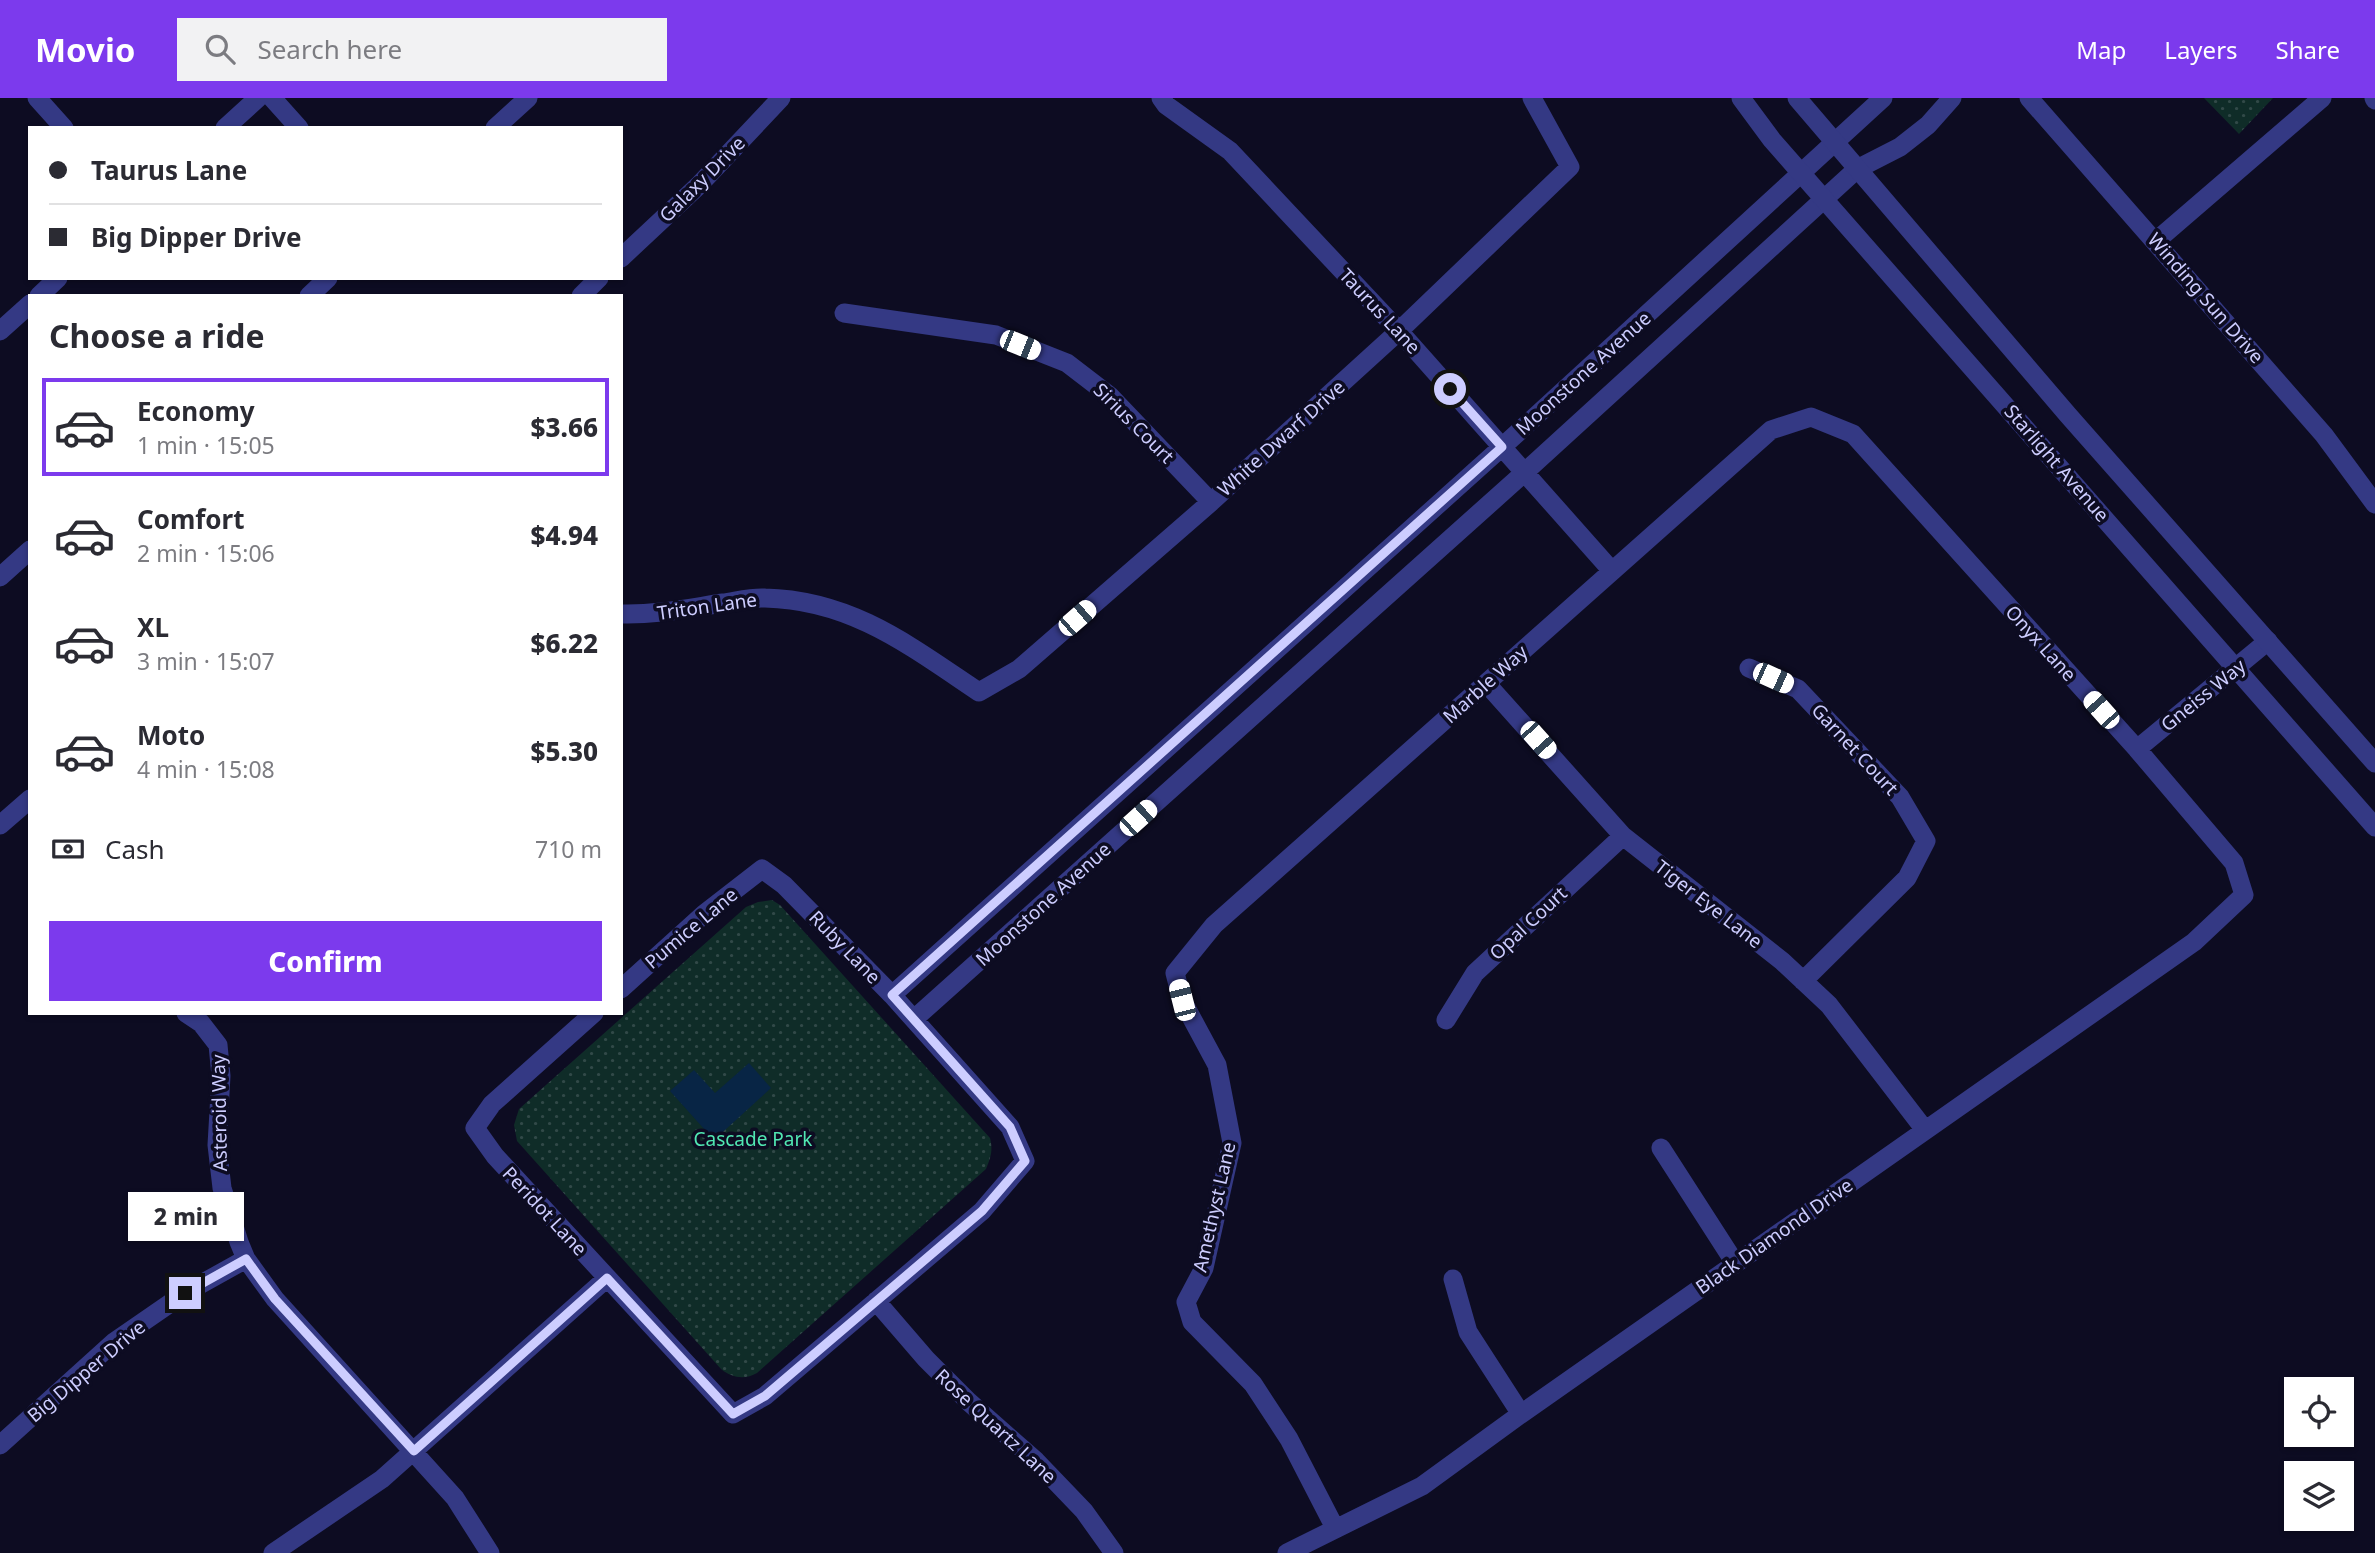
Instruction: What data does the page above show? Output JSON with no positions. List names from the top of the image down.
{
  "streets": {
    "street": [
      "Galaxy Drive",
      "Winding Sun Drive",
      "Taurus Lane",
      "Moonstone Avenue",
      "Sirius Court",
      "White Dwarf Drive",
      "Starlight Avenue",
      "Triton Lane",
      "Onyx Lane",
      "Marble Way",
      "Gneiss Way",
      "Garnet Court",
      "Tiger Eye Lane",
      "Opal Court",
      "Pumice Lane",
      "Ruby Lane",
      "Asteroid Way",
      "Amethyst Lane",
      "Peridot Lane",
      "Black Diamond Drive",
      "Big Dipper Drive",
      "Rose Quartz Lane"
    ]
  },
  "crossings": [
    ["Taurus Lane", "Moonstone Avenue"],
    ["Taurus Lane", "White Dwarf Drive"],
    ["Taurus Lane", "Marble Way"],
    ["Moonstone Avenue", "Starlight Avenue"],
    ["Moonstone Avenue", "Ruby Lane"],
    ["Sirius Court", "White Dwarf Drive"],
    ["White Dwarf Drive", "Triton Lane"],
    ["Starlight Avenue", "Gneiss Way"],
    ["Onyx Lane", "Marble Way"],
    ["Onyx Lane", "Gneiss Way"],
    ["Onyx Lane", "Black Diamond Drive"],
    ["Marble Way", "Tiger Eye Lane"],
    ["Marble Way", "Amethyst Lane"],
    ["Garnet Court", "Tiger Eye Lane"],
    ["Tiger Eye Lane", "Opal Court"],
    ["Tiger Eye Lane", "Black Diamond Drive"],
    ["Pumice Lane", "Ruby Lane"],
    ["Ruby Lane", "Peridot Lane"],
    ["Ruby Lane", "Rose Quartz Lane"],
    ["Asteroid Way", "Big Dipper Drive"],
    ["Amethyst Lane", "Black Diamond Drive"],
    ["Peridot Lane", "Rose Quartz Lane"]
  ],
  "parks": ["Cascade Park"],
  "page": {
    "header": "Movio",
    "search": "Search here",
    "nav": ["Map", "Layers", "Share"],
    "banner": ["Taurus Lane", "Big Dipper Drive"],
    "heading": "Choose a ride",
    "list": [
      {
        "name": "Economy",
        "note": "1 min · 15:05",
        "value": "$3.66"
      },
      {
        "name": "Comfort",
        "note": "2 min · 15:06",
        "value": "$4.94"
      },
      {
        "name": "XL",
        "note": "3 min · 15:07",
        "value": "$6.22"
      },
      {
        "name": "Moto",
        "note": "4 min · 15:08",
        "value": "$5.30"
      }
    ],
    "pay": ["Cash", "710 m"],
    "buttons": "Confirm",
    "bubble": "2 min"
  }
}
